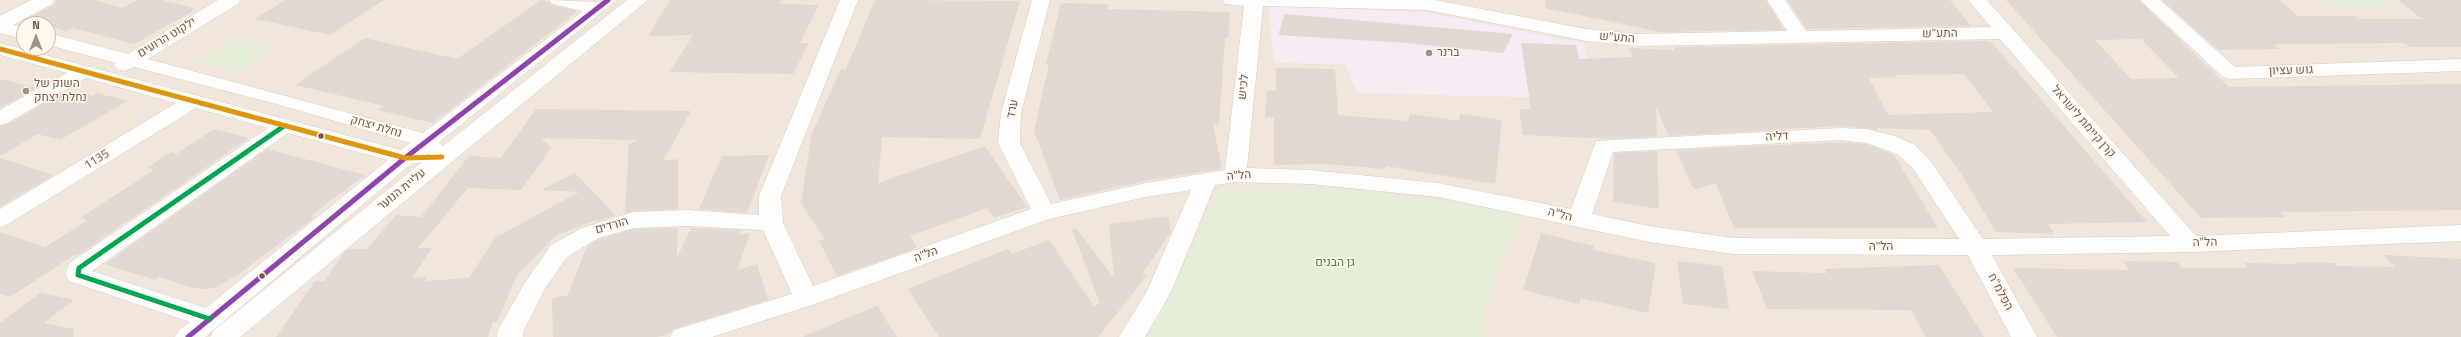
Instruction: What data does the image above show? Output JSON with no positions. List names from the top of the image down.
{
  "streets": {
    "street": [
      "התע\"ש",
      "ילקוט הרועים",
      "גוש עציון",
      "לכיש",
      "ערד",
      "קרן קיימת לישראל",
      "נחלת יצחק",
      "דליה",
      "1135",
      "הל\"ה",
      "עליית הנוער",
      "הורדים",
      "הפלמ\"ח"
    ]
  },
  "crossings": [
    ["התע\"ש", "לכיש"],
    ["התע\"ש", "קרן קיימת לישראל"],
    ["ילקוט הרועים", "נחלת יצחק"],
    ["לכיש", "הל\"ה"],
    ["ערד", "הל\"ה"],
    ["קרן קיימת לישראל", "הל\"ה"],
    ["נחלת יצחק", "1135"],
    ["נחלת יצחק", "עליית הנוער"],
    ["דליה", "הל\"ה"],
    ["דליה", "הפלמ\"ח"],
    ["הל\"ה", "הפלמ\"ח"]
  ],
  "parks": ["גן הבנים"],
  "places": ["ברנר", "השוק של נחלת יצחק"],
  "north": "top"
}
